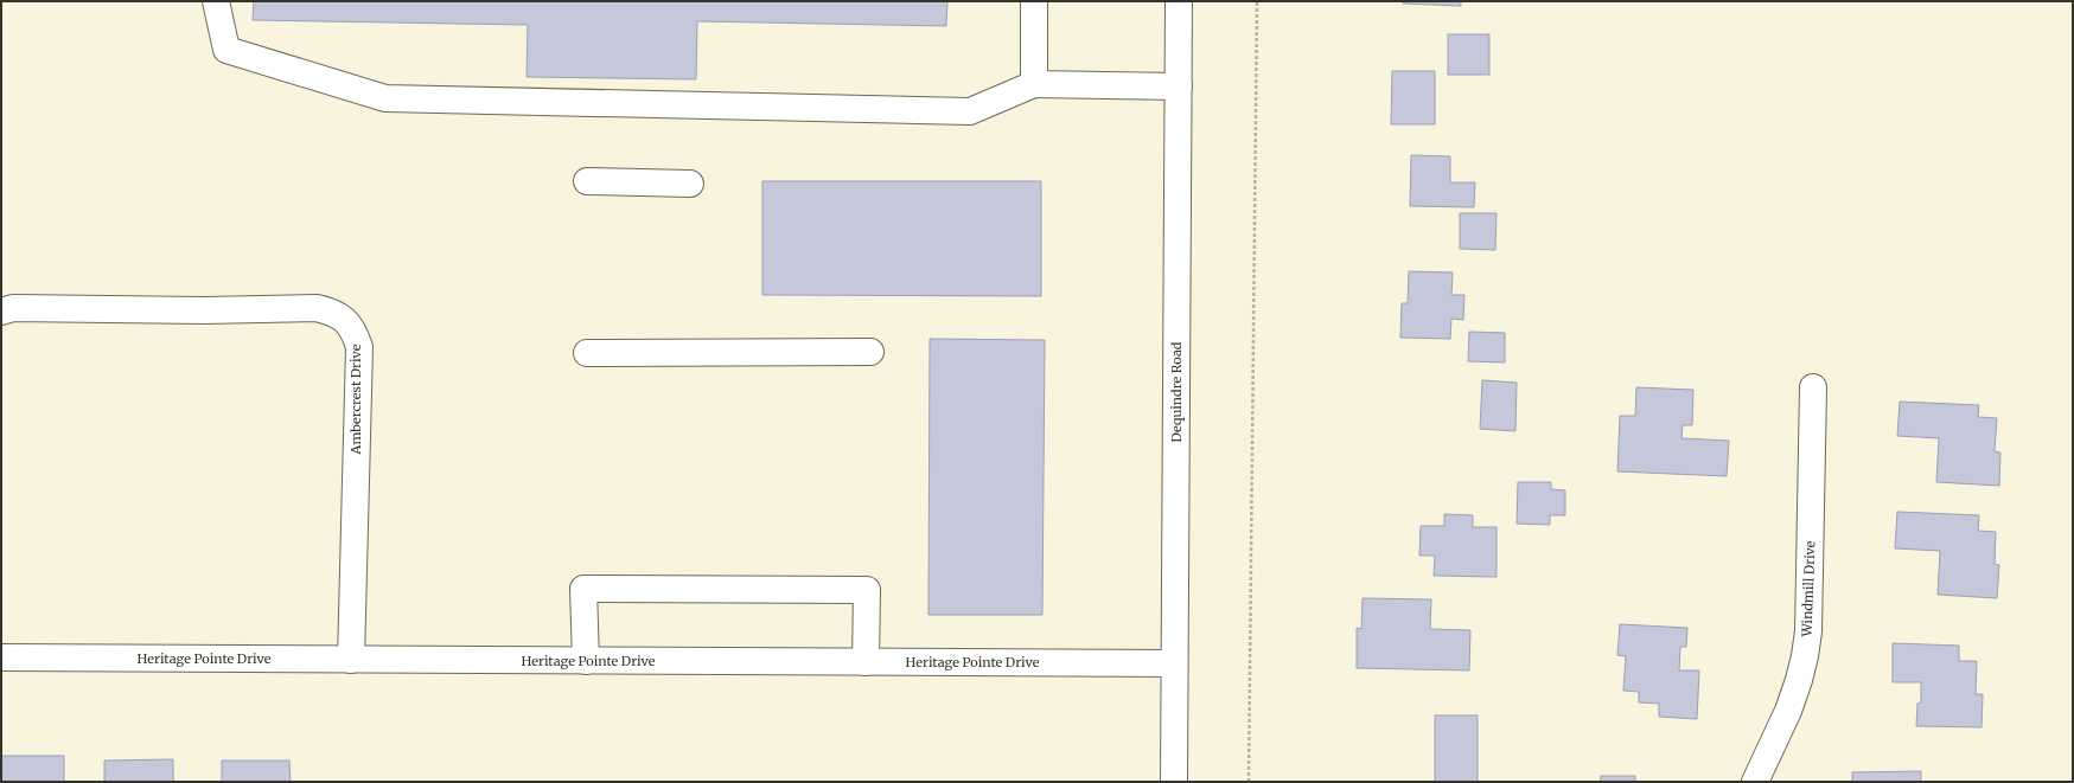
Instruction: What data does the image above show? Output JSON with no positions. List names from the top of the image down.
{
  "streets": {
    "street": [
      "Dequindre Road",
      "Ambercrest Drive",
      "Windmill Drive",
      "Heritage Pointe Drive"
    ]
  },
  "crossings": [
    ["Dequindre Road", "Heritage Pointe Drive"],
    ["Ambercrest Drive", "Heritage Pointe Drive"]
  ]
}
